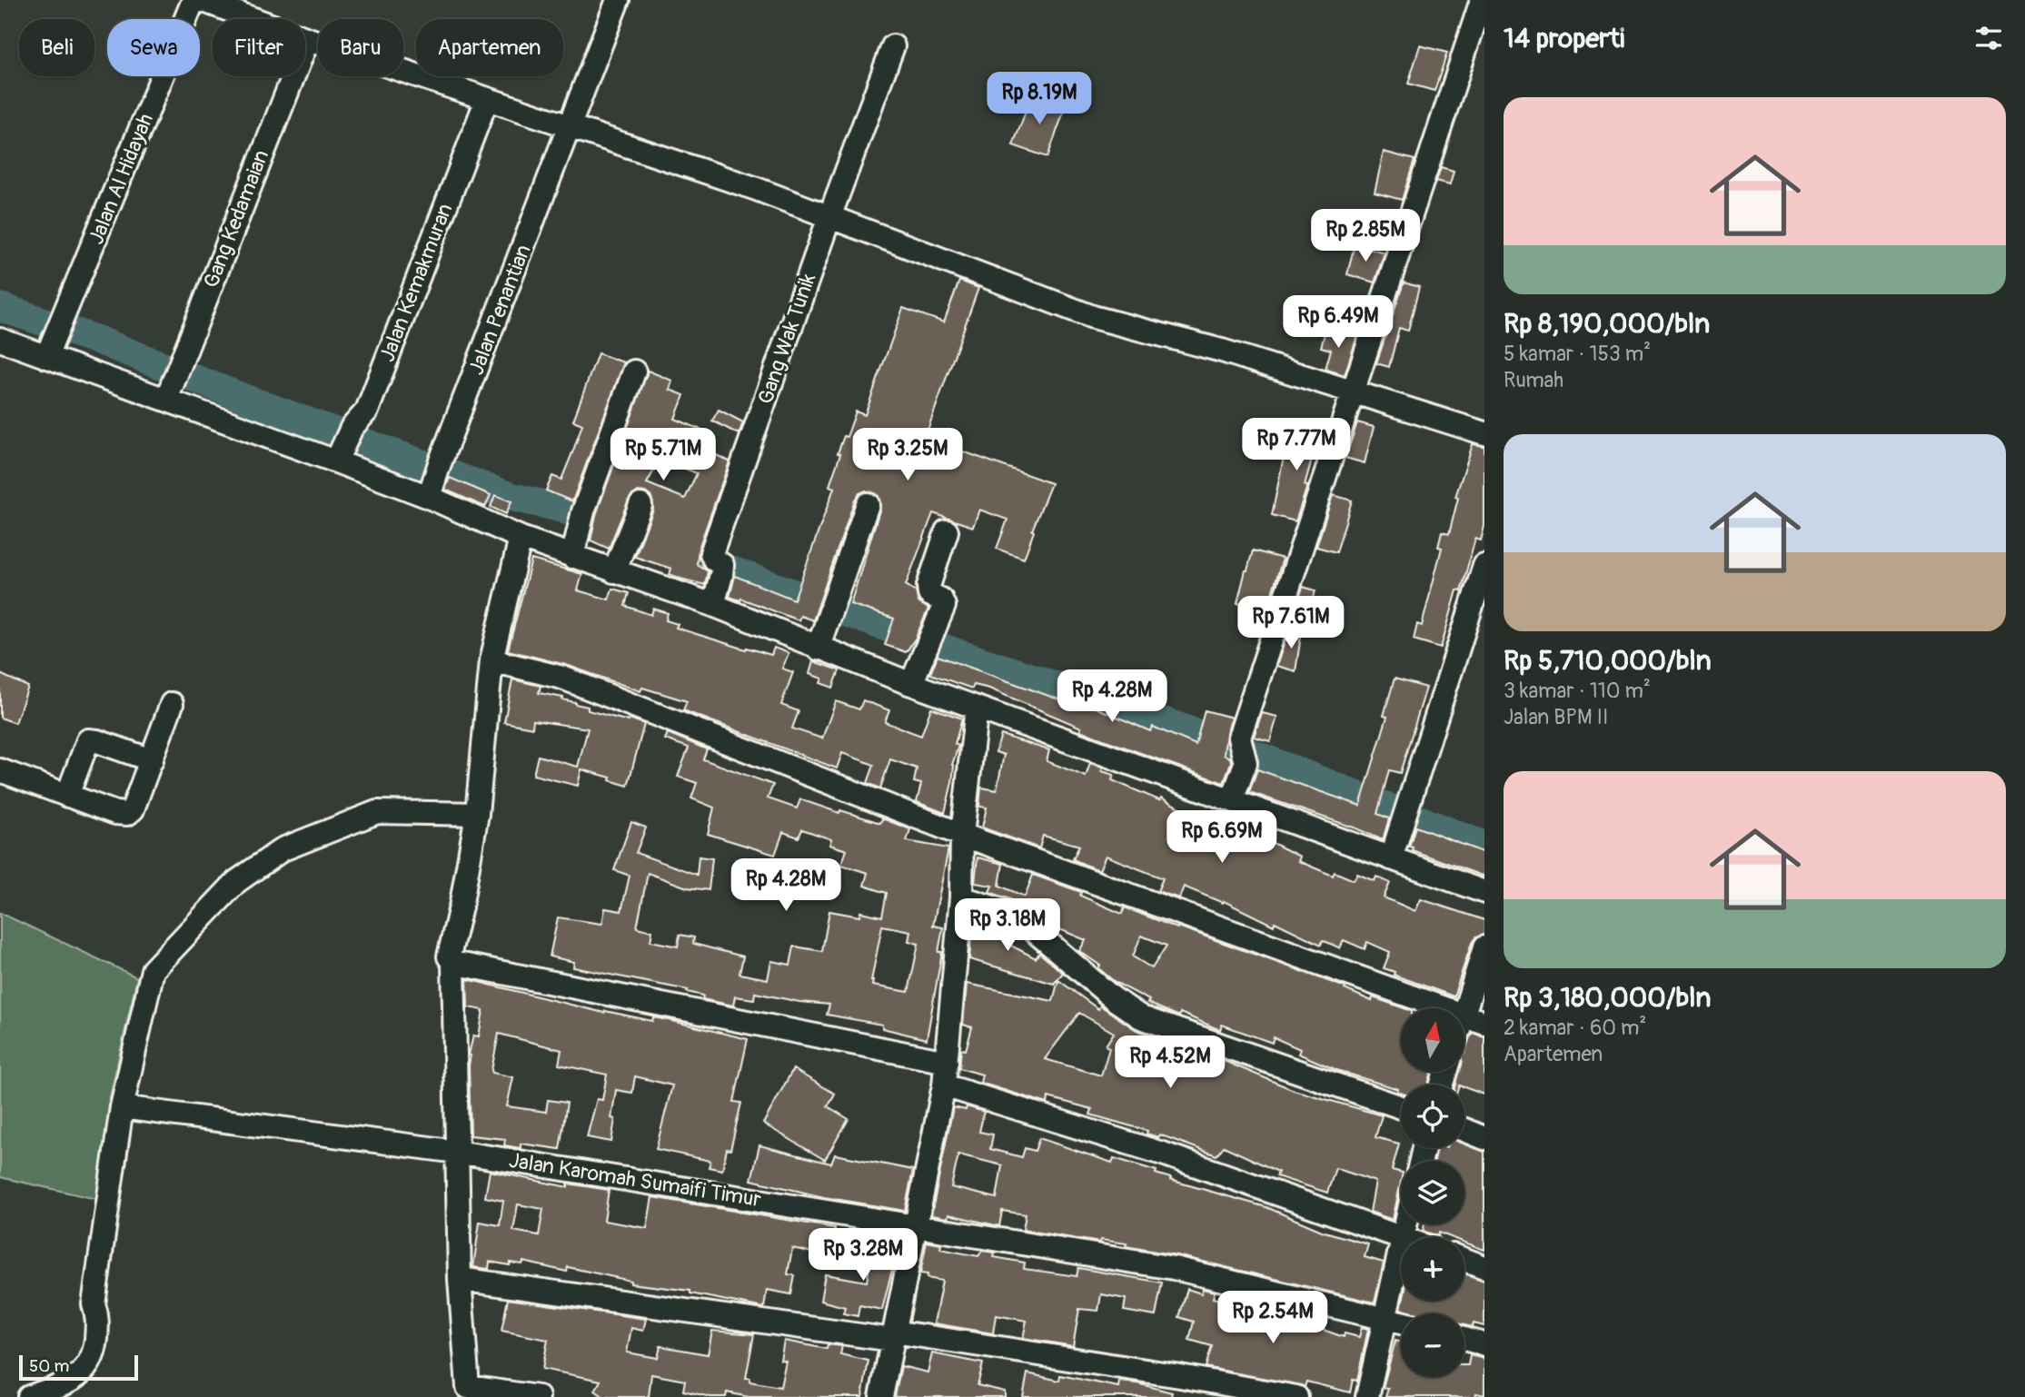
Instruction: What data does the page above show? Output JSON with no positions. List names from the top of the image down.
{
  "streets": {
    "street": [
      "Jalan Al Hidayah",
      "Gang Kedamaian",
      "Jalan Kemakmuran",
      "Jalan Penantian",
      "Gang Wak Tunik",
      "Jalan Karomah Sumaifi Timur"
    ]
  },
  "scale_bar": "50 m",
  "north": "top",
  "page": {
    "heading": "14 properti",
    "chip": [
      "Beli",
      "Sewa",
      "Filter",
      "Baru",
      "Apartemen"
    ],
    "price": [
      "Rp 8.19M",
      "Rp 2.85M",
      "Rp 6.49M",
      "Rp 7.77M",
      "Rp 5.71M",
      "Rp 3.25M",
      "Rp 7.61M",
      "Rp 4.28M",
      "Rp 6.69M",
      "Rp 4.28M",
      "Rp 3.18M",
      "Rp 4.52M",
      "Rp 3.28M",
      "Rp 2.54M"
    ],
    "list": [
      {
        "name": "Rp 8,190,000/bln",
        "note": "5 kamar · 153 m² · Rumah"
      },
      {
        "name": "Rp 5,710,000/bln",
        "note": "3 kamar · 110 m² · Jalan BPM II"
      },
      {
        "name": "Rp 3,180,000/bln",
        "note": "2 kamar · 60 m² · Apartemen"
      }
    ],
    "map_buttons": ["+", "−"],
    "scale": "50 m"
  }
}
